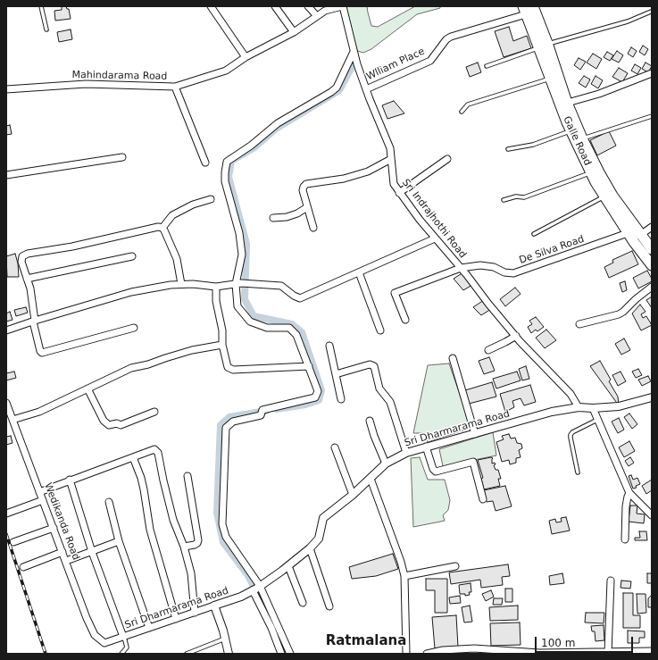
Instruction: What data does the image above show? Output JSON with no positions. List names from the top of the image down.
{
  "streets": {
    "highway": ["Galle Road"],
    "street": [
      "Wlliam Place",
      "Mahindarama Road",
      "Sri Indrajhothi Road",
      "De Silva Road",
      "Sri Dharmarama Road",
      "Wedikanda Road"
    ]
  },
  "crossings": [
    ["Wlliam Place", "Galle Road"],
    ["Wlliam Place", "Sri Indrajhothi Road"],
    ["Mahindarama Road", "Sri Indrajhothi Road"],
    ["Galle Road", "De Silva Road"],
    ["Sri Indrajhothi Road", "De Silva Road"],
    ["Sri Indrajhothi Road", "Sri Dharmarama Road"],
    ["Sri Dharmarama Road", "Wedikanda Road"]
  ],
  "districts": ["Ratmalana"],
  "scale_bar": "100 m"
}
